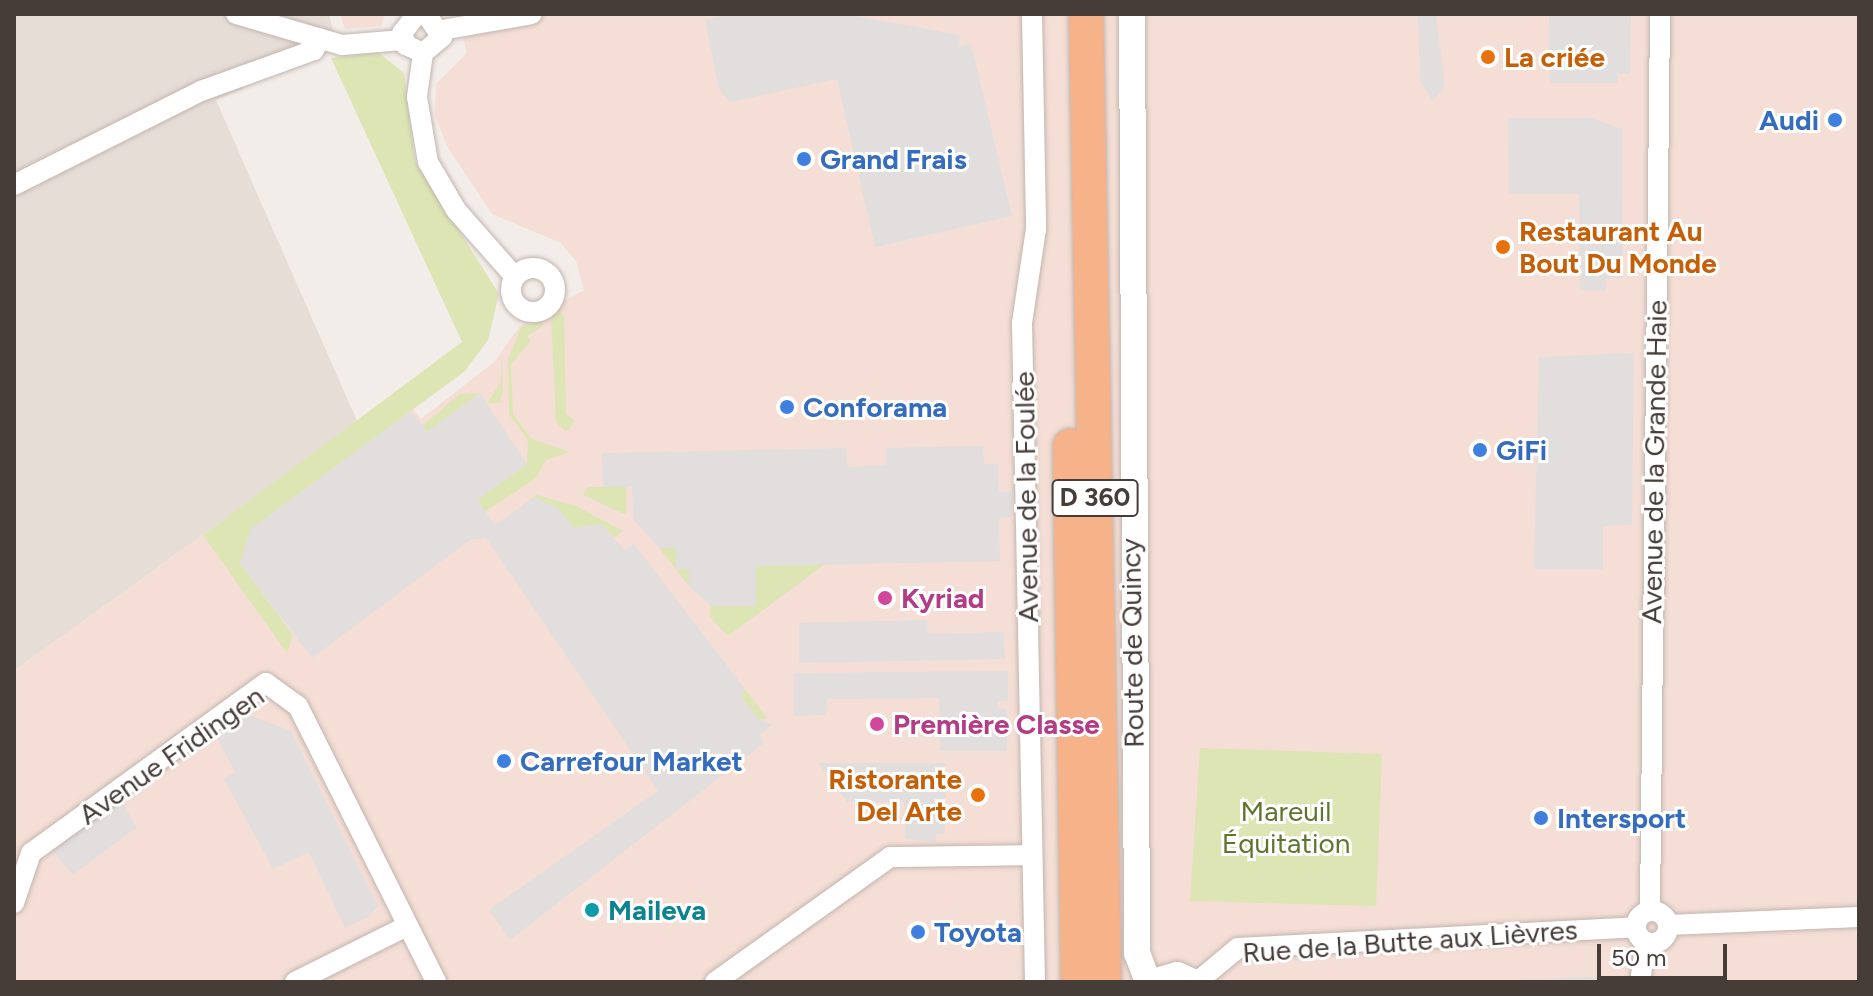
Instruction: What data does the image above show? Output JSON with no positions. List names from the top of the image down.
{
  "streets": {
    "highway": ["D 360"],
    "street": [
      "Avenue de la Grande Haie",
      "Avenue de la Foulée",
      "Route de Quincy",
      "Avenue Fridingen",
      "Rue de la Butte aux Lièvres"
    ]
  },
  "parks": ["Mareuil Équitation"],
  "places": [
    "La criée",
    "Audi",
    "Grand Frais",
    "Restaurant Au Bout Du Monde",
    "Conforama",
    "GiFi",
    "Kyriad",
    "Première Classe",
    "Carrefour Market",
    "Ristorante Del Arte",
    "Intersport",
    "Maileva",
    "Toyota"
  ],
  "scale_bar": "50 m"
}
